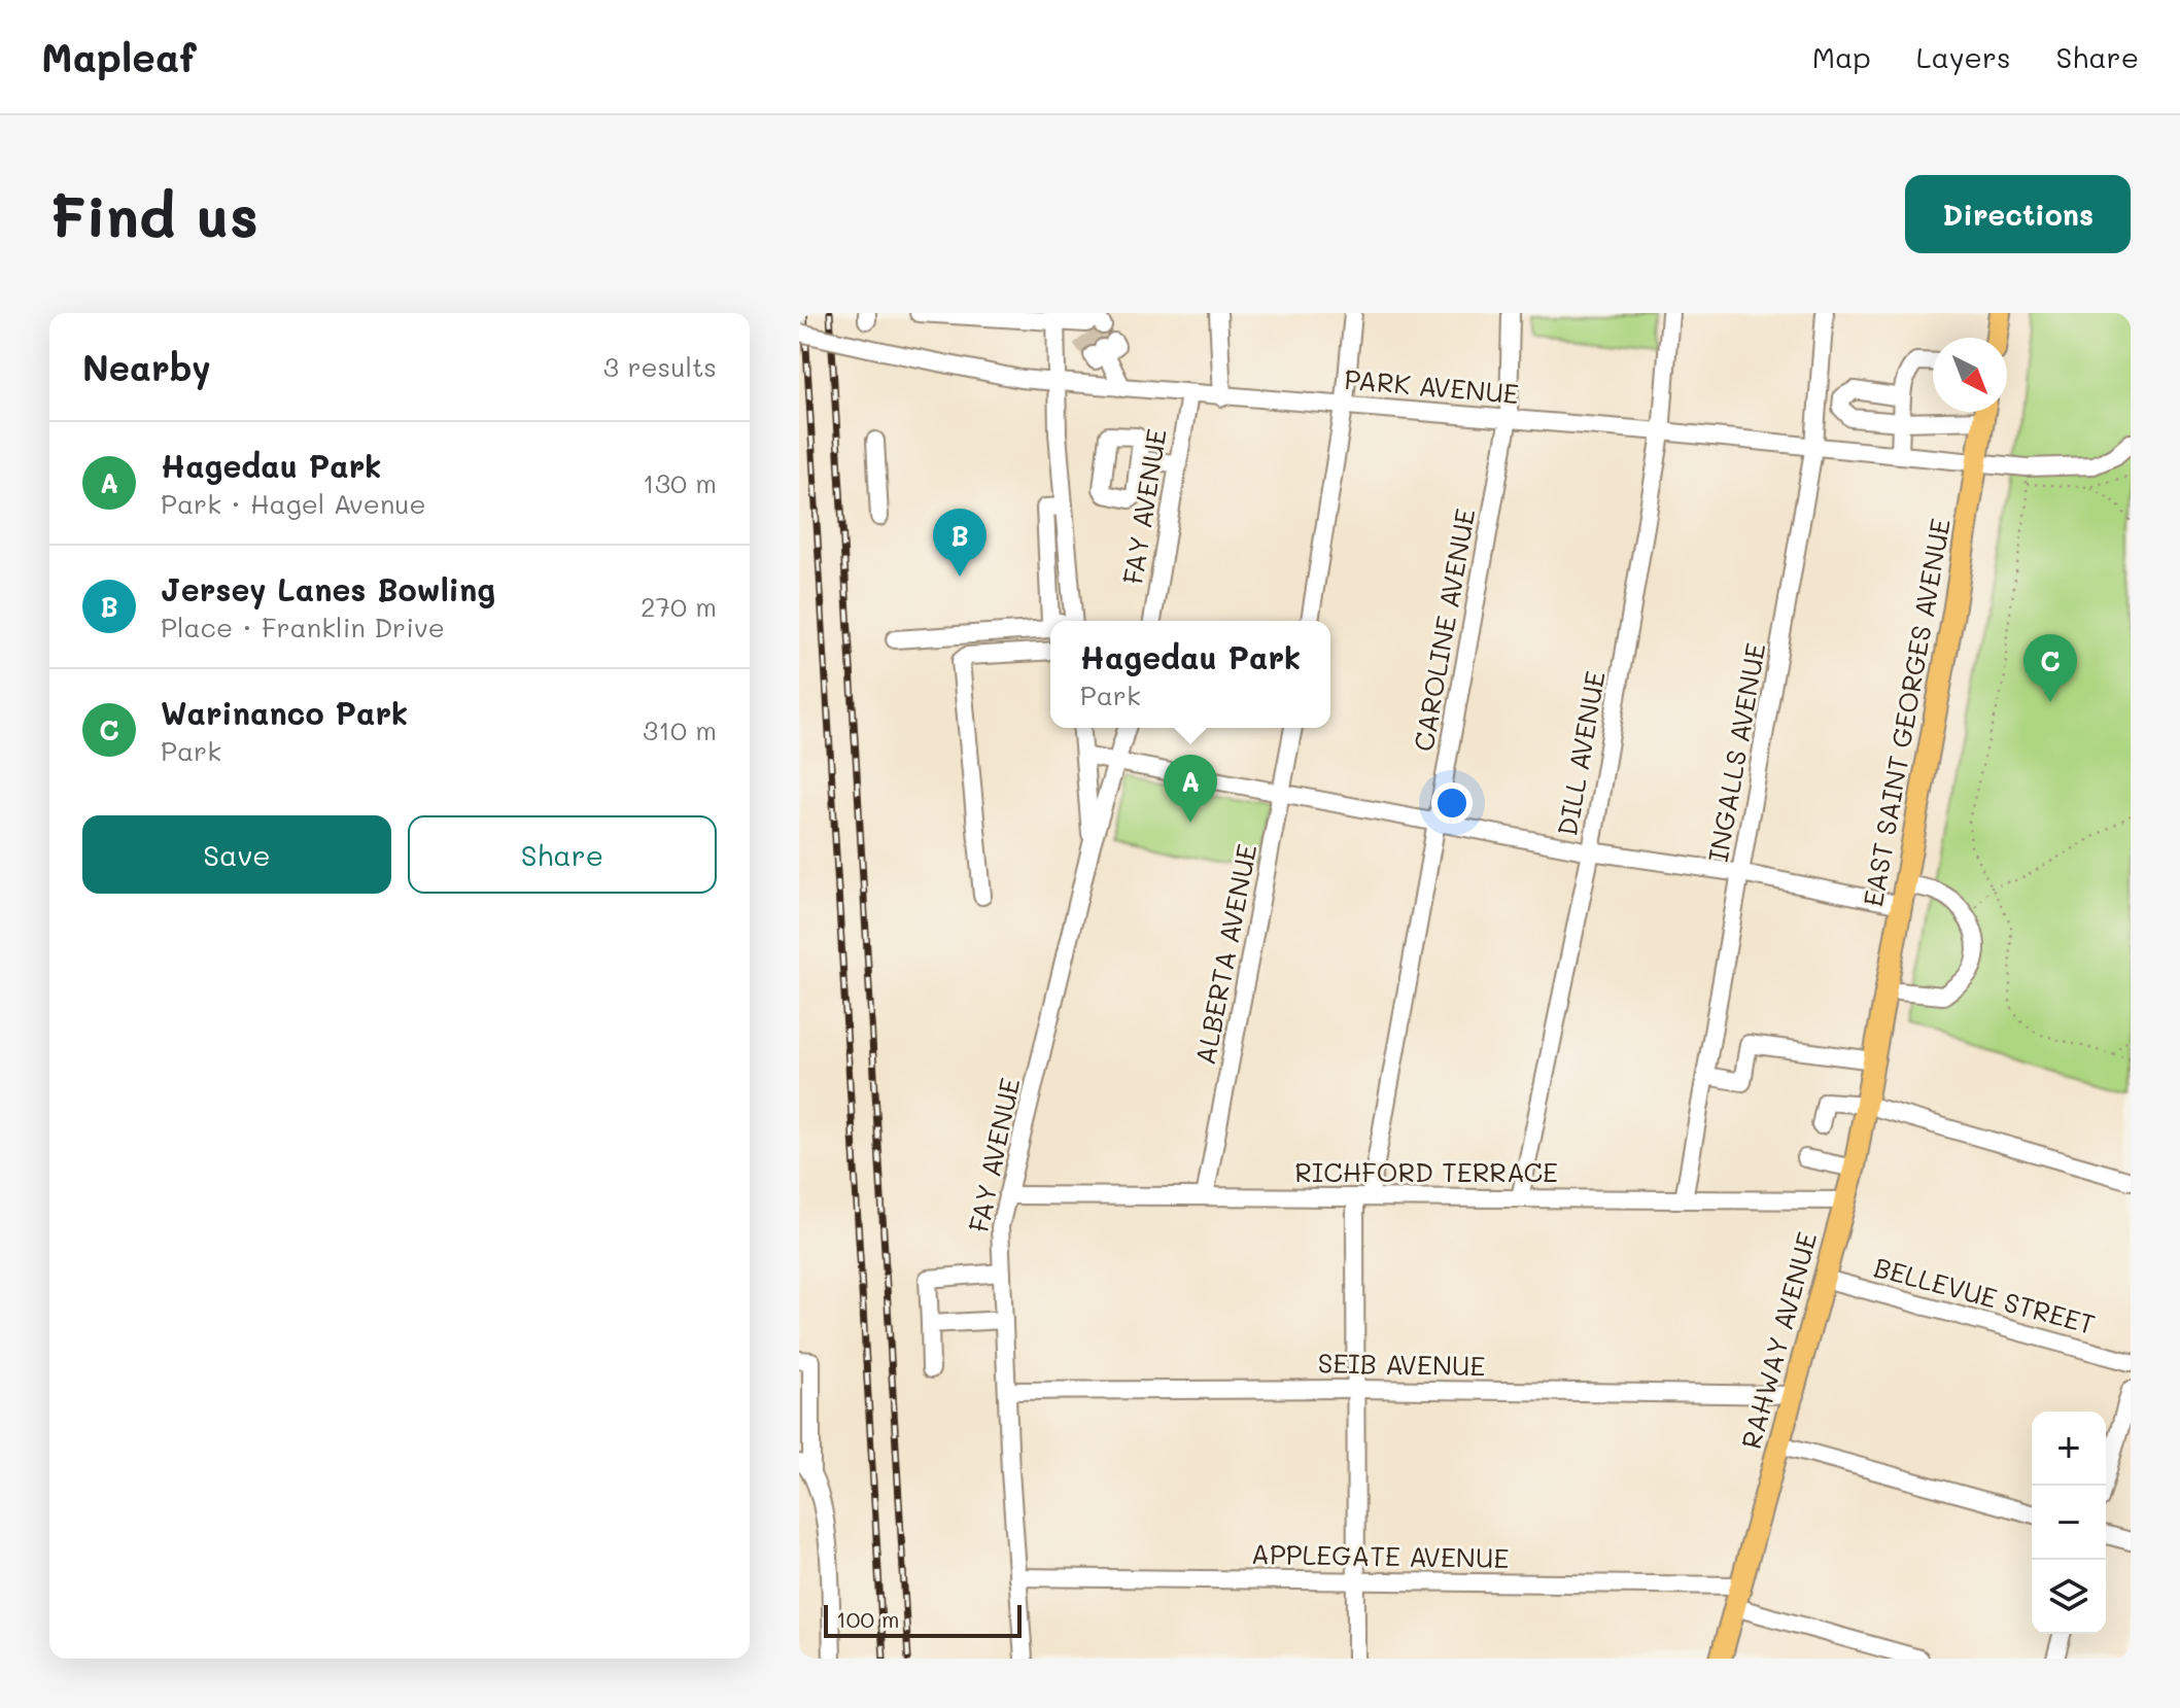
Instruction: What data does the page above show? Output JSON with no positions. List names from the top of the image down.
{
  "streets": {
    "main road": ["EAST SAINT GEORGES AVENUE", "RAHWAY AVENUE"],
    "street": [
      "PARK AVENUE",
      "FAY AVENUE",
      "CAROLINE AVENUE",
      "INGALLS AVENUE",
      "DILL AVENUE",
      "ALBERTA AVENUE",
      "RICHFORD TERRACE",
      "BELLEVUE STREET",
      "SEIB AVENUE",
      "APPLEGATE AVENUE"
    ]
  },
  "crossings": [
    ["PARK AVENUE", "FAY AVENUE"],
    ["PARK AVENUE", "CAROLINE AVENUE"],
    ["PARK AVENUE", "EAST SAINT GEORGES AVENUE"],
    ["PARK AVENUE", "INGALLS AVENUE"],
    ["PARK AVENUE", "DILL AVENUE"],
    ["FAY AVENUE", "RICHFORD TERRACE"],
    ["FAY AVENUE", "SEIB AVENUE"],
    ["FAY AVENUE", "APPLEGATE AVENUE"],
    ["CAROLINE AVENUE", "RICHFORD TERRACE"],
    ["CAROLINE AVENUE", "SEIB AVENUE"],
    ["CAROLINE AVENUE", "APPLEGATE AVENUE"],
    ["EAST SAINT GEORGES AVENUE", "RAHWAY AVENUE"],
    ["INGALLS AVENUE", "RICHFORD TERRACE"],
    ["DILL AVENUE", "RICHFORD TERRACE"],
    ["ALBERTA AVENUE", "RICHFORD TERRACE"],
    ["RICHFORD TERRACE", "RAHWAY AVENUE"],
    ["BELLEVUE STREET", "RAHWAY AVENUE"],
    ["RAHWAY AVENUE", "SEIB AVENUE"],
    ["RAHWAY AVENUE", "APPLEGATE AVENUE"]
  ],
  "scale_bar": "100 m",
  "north": "bottom right",
  "page": {
    "header": "Mapleaf",
    "nav": ["Map", "Layers", "Share"],
    "buttons": [
      "Directions",
      ["Save", "Share"]
    ],
    "title": "Find us",
    "heading": ["Nearby", "3 results"],
    "list": [
      {
        "mark": "A",
        "name": "Hagedau Park",
        "note": "Park · Hagel Avenue",
        "value": "130 m"
      },
      {
        "mark": "B",
        "name": "Jersey Lanes Bowling",
        "note": "Place · Franklin Drive",
        "value": "270 m"
      },
      {
        "mark": "C",
        "name": "Warinanco Park",
        "note": "Park",
        "value": "310 m"
      }
    ],
    "pins": ["B", "C", "A"],
    "popup": ["Hagedau Park", "Park"],
    "map_buttons": ["+", "−"],
    "scale": "100 m"
  }
}
